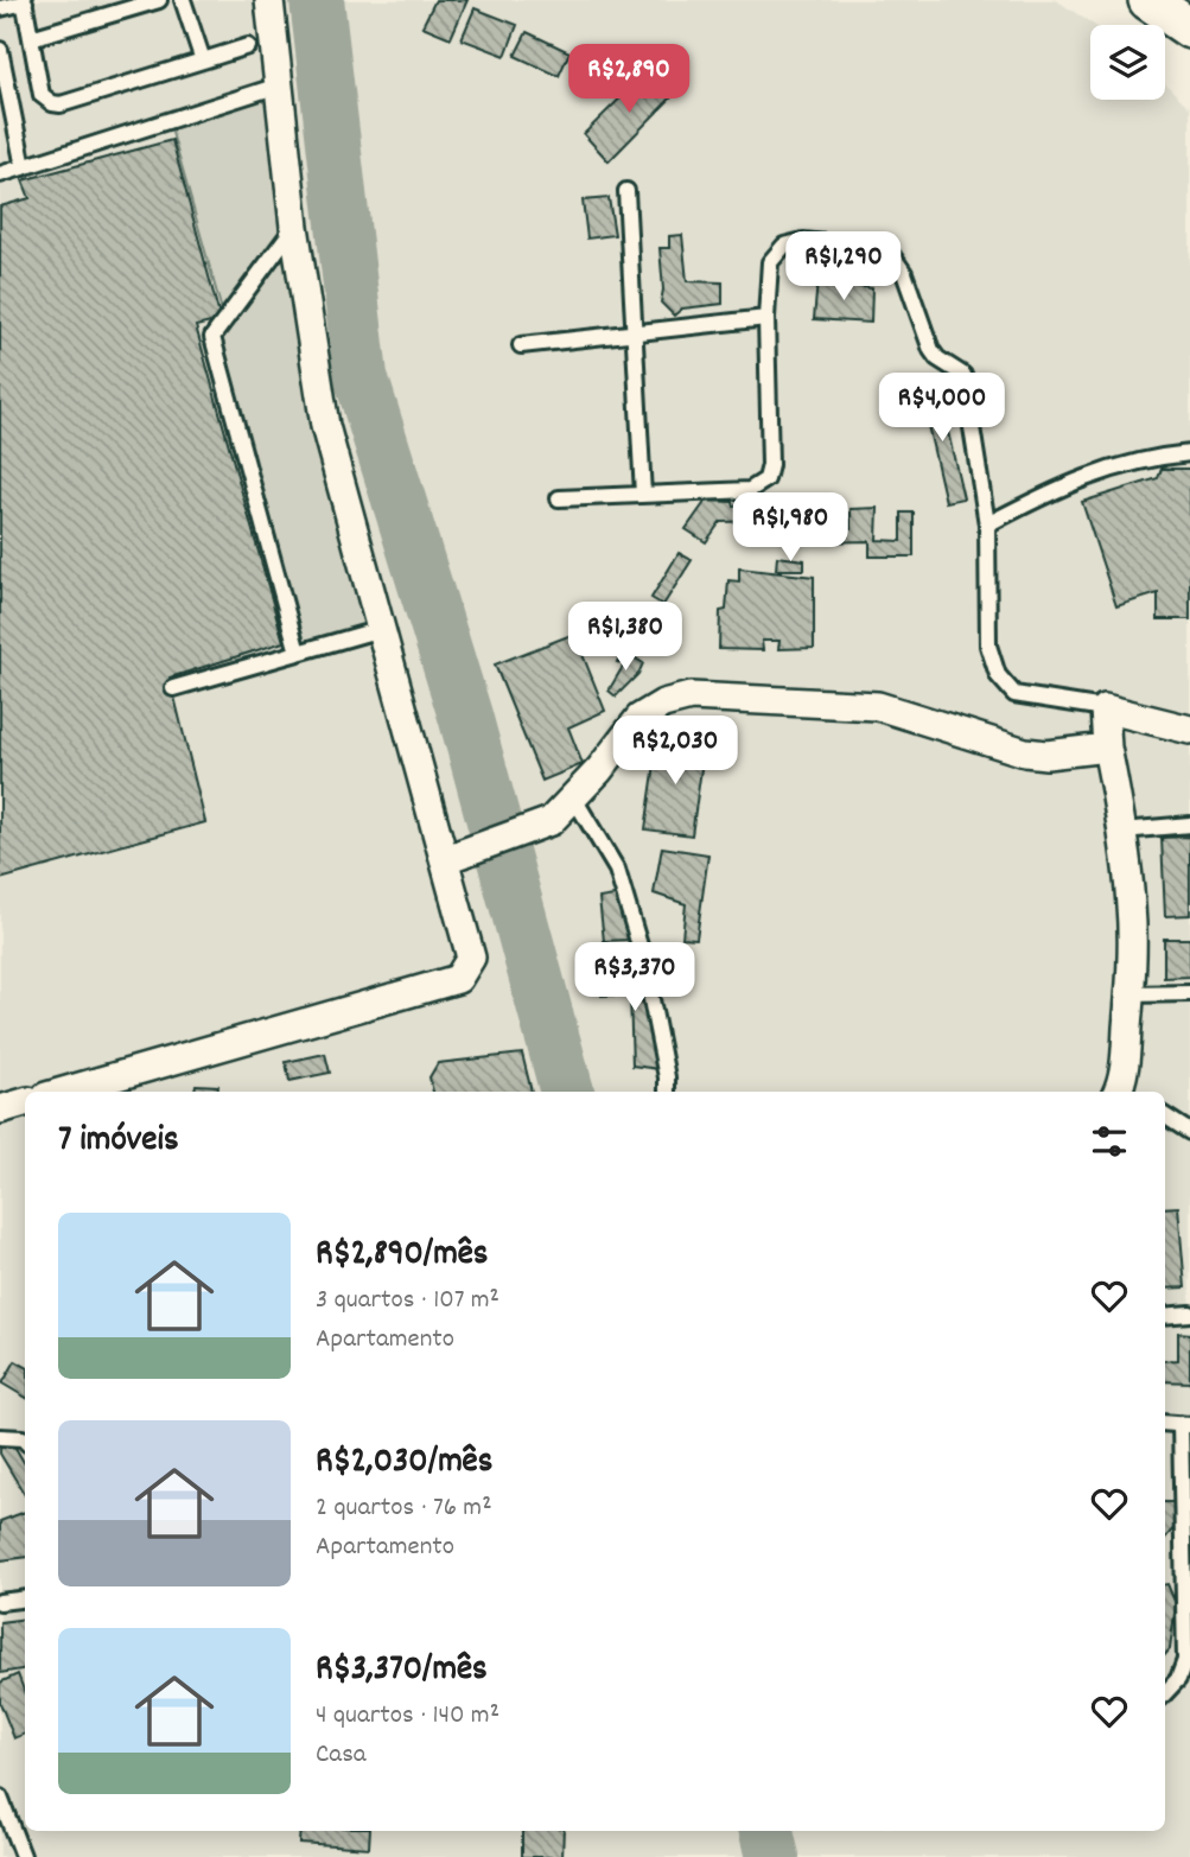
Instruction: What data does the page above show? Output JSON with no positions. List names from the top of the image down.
{
  "page": {
    "price": [
      "R$2,890",
      "R$1,290",
      "R$4,000",
      "R$1,980",
      "R$1,380",
      "R$2,030",
      "R$3,370"
    ],
    "heading": "7 imóveis",
    "list": [
      {
        "name": "R$2,890/mês",
        "note": "3 quartos · 107 m² · Apartamento"
      },
      {
        "name": "R$2,030/mês",
        "note": "2 quartos · 76 m² · Apartamento"
      },
      {
        "name": "R$3,370/mês",
        "note": "4 quartos · 140 m² · Casa"
      }
    ]
  }
}
